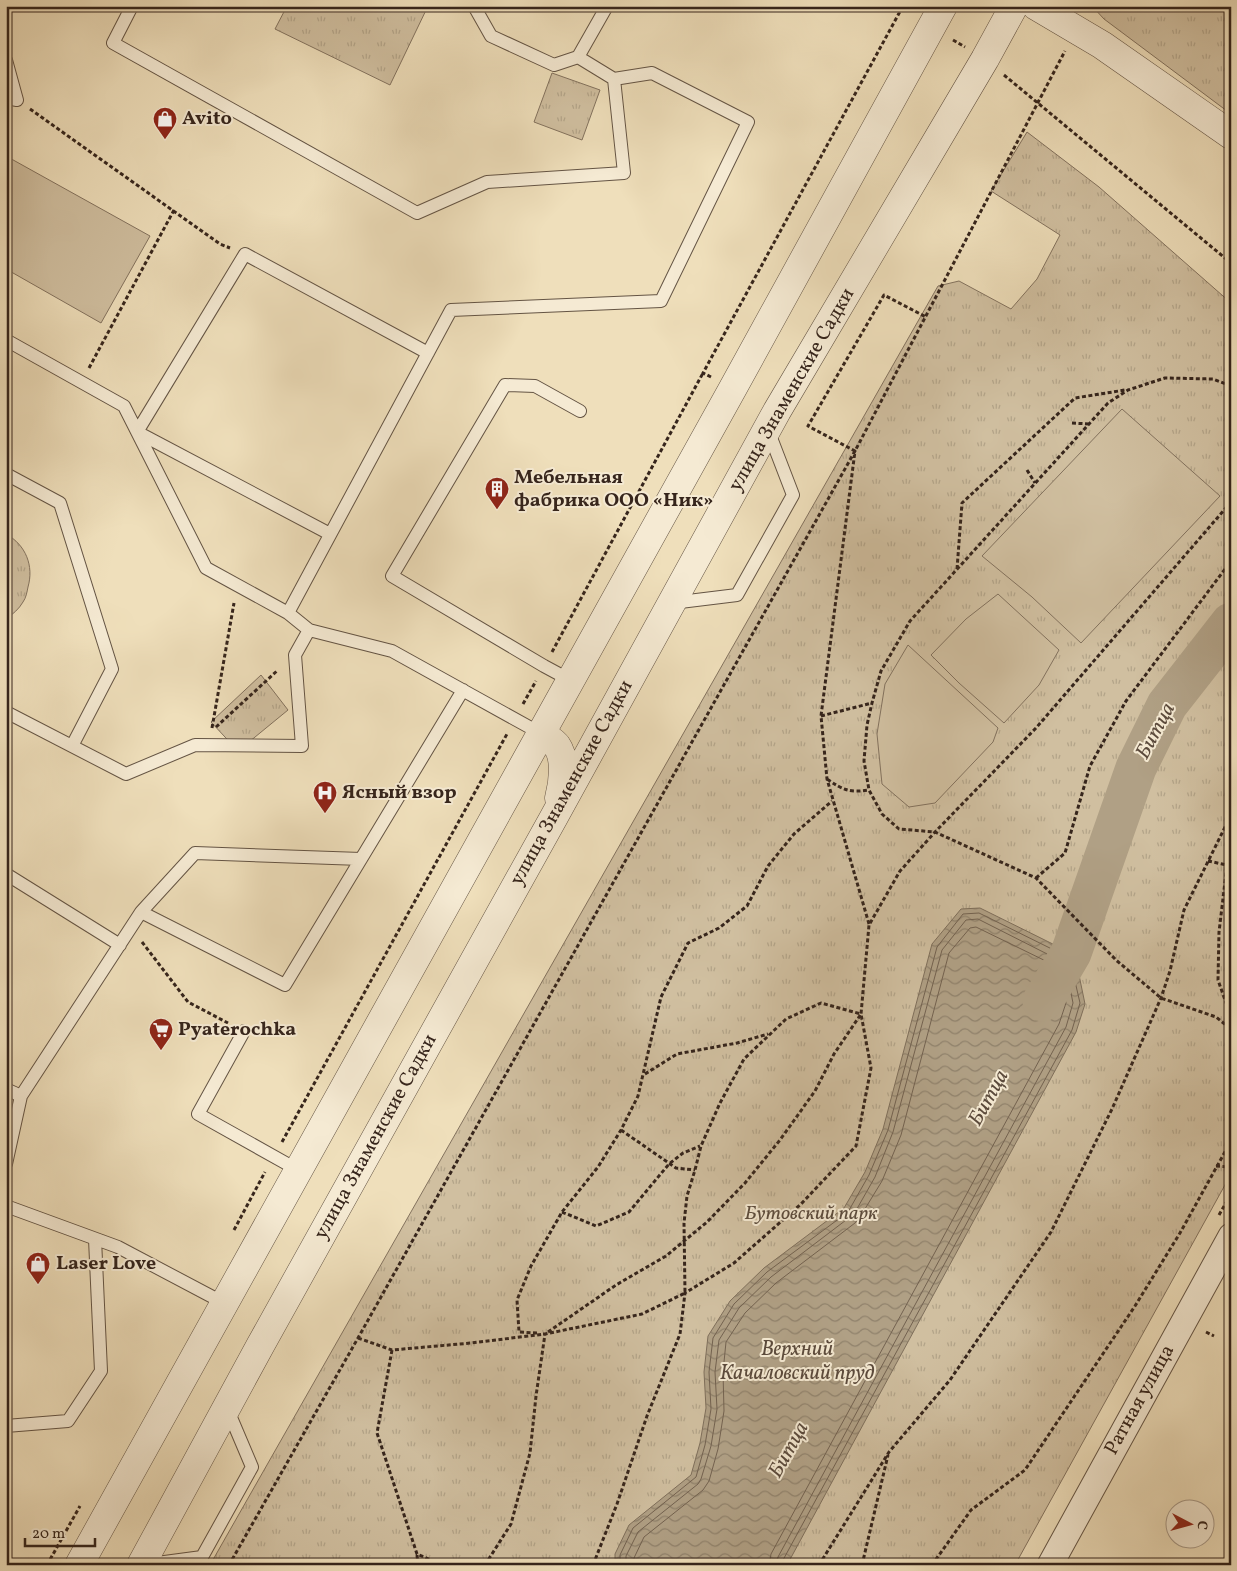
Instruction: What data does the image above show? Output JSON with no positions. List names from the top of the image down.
{
  "streets": {
    "street": ["улица Знаменские Садки", "Ратная улица"]
  },
  "water": ["Битца", "Верхний Качаловский пруд"],
  "parks": ["Бутовский парк"],
  "places": {
    "shop": ["Avito", "Laser Love"],
    "building": ["Мебельная фабрика ООО «Ник»"],
    "hospital": ["Ясный взор"],
    "supermarket": ["Pyaterochka"]
  },
  "scale_bar": "20 m",
  "north": "right"
}
